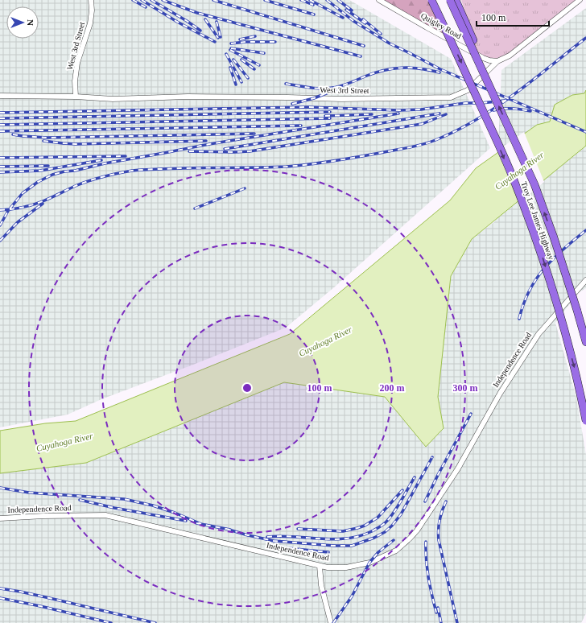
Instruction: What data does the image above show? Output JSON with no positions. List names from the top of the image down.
{
  "streets": {
    "highway": ["Troy Lee James Highway"],
    "street": ["Quigley Road", "West 3rd Street", "Independence Road"]
  },
  "crossings": [
    ["Quigley Road", "West 3rd Street"]
  ],
  "water": ["Cuyahoga River"],
  "scale_bar": "100 m",
  "north": "right",
  "rings": ["100 m", "200 m", "300 m"]
}
